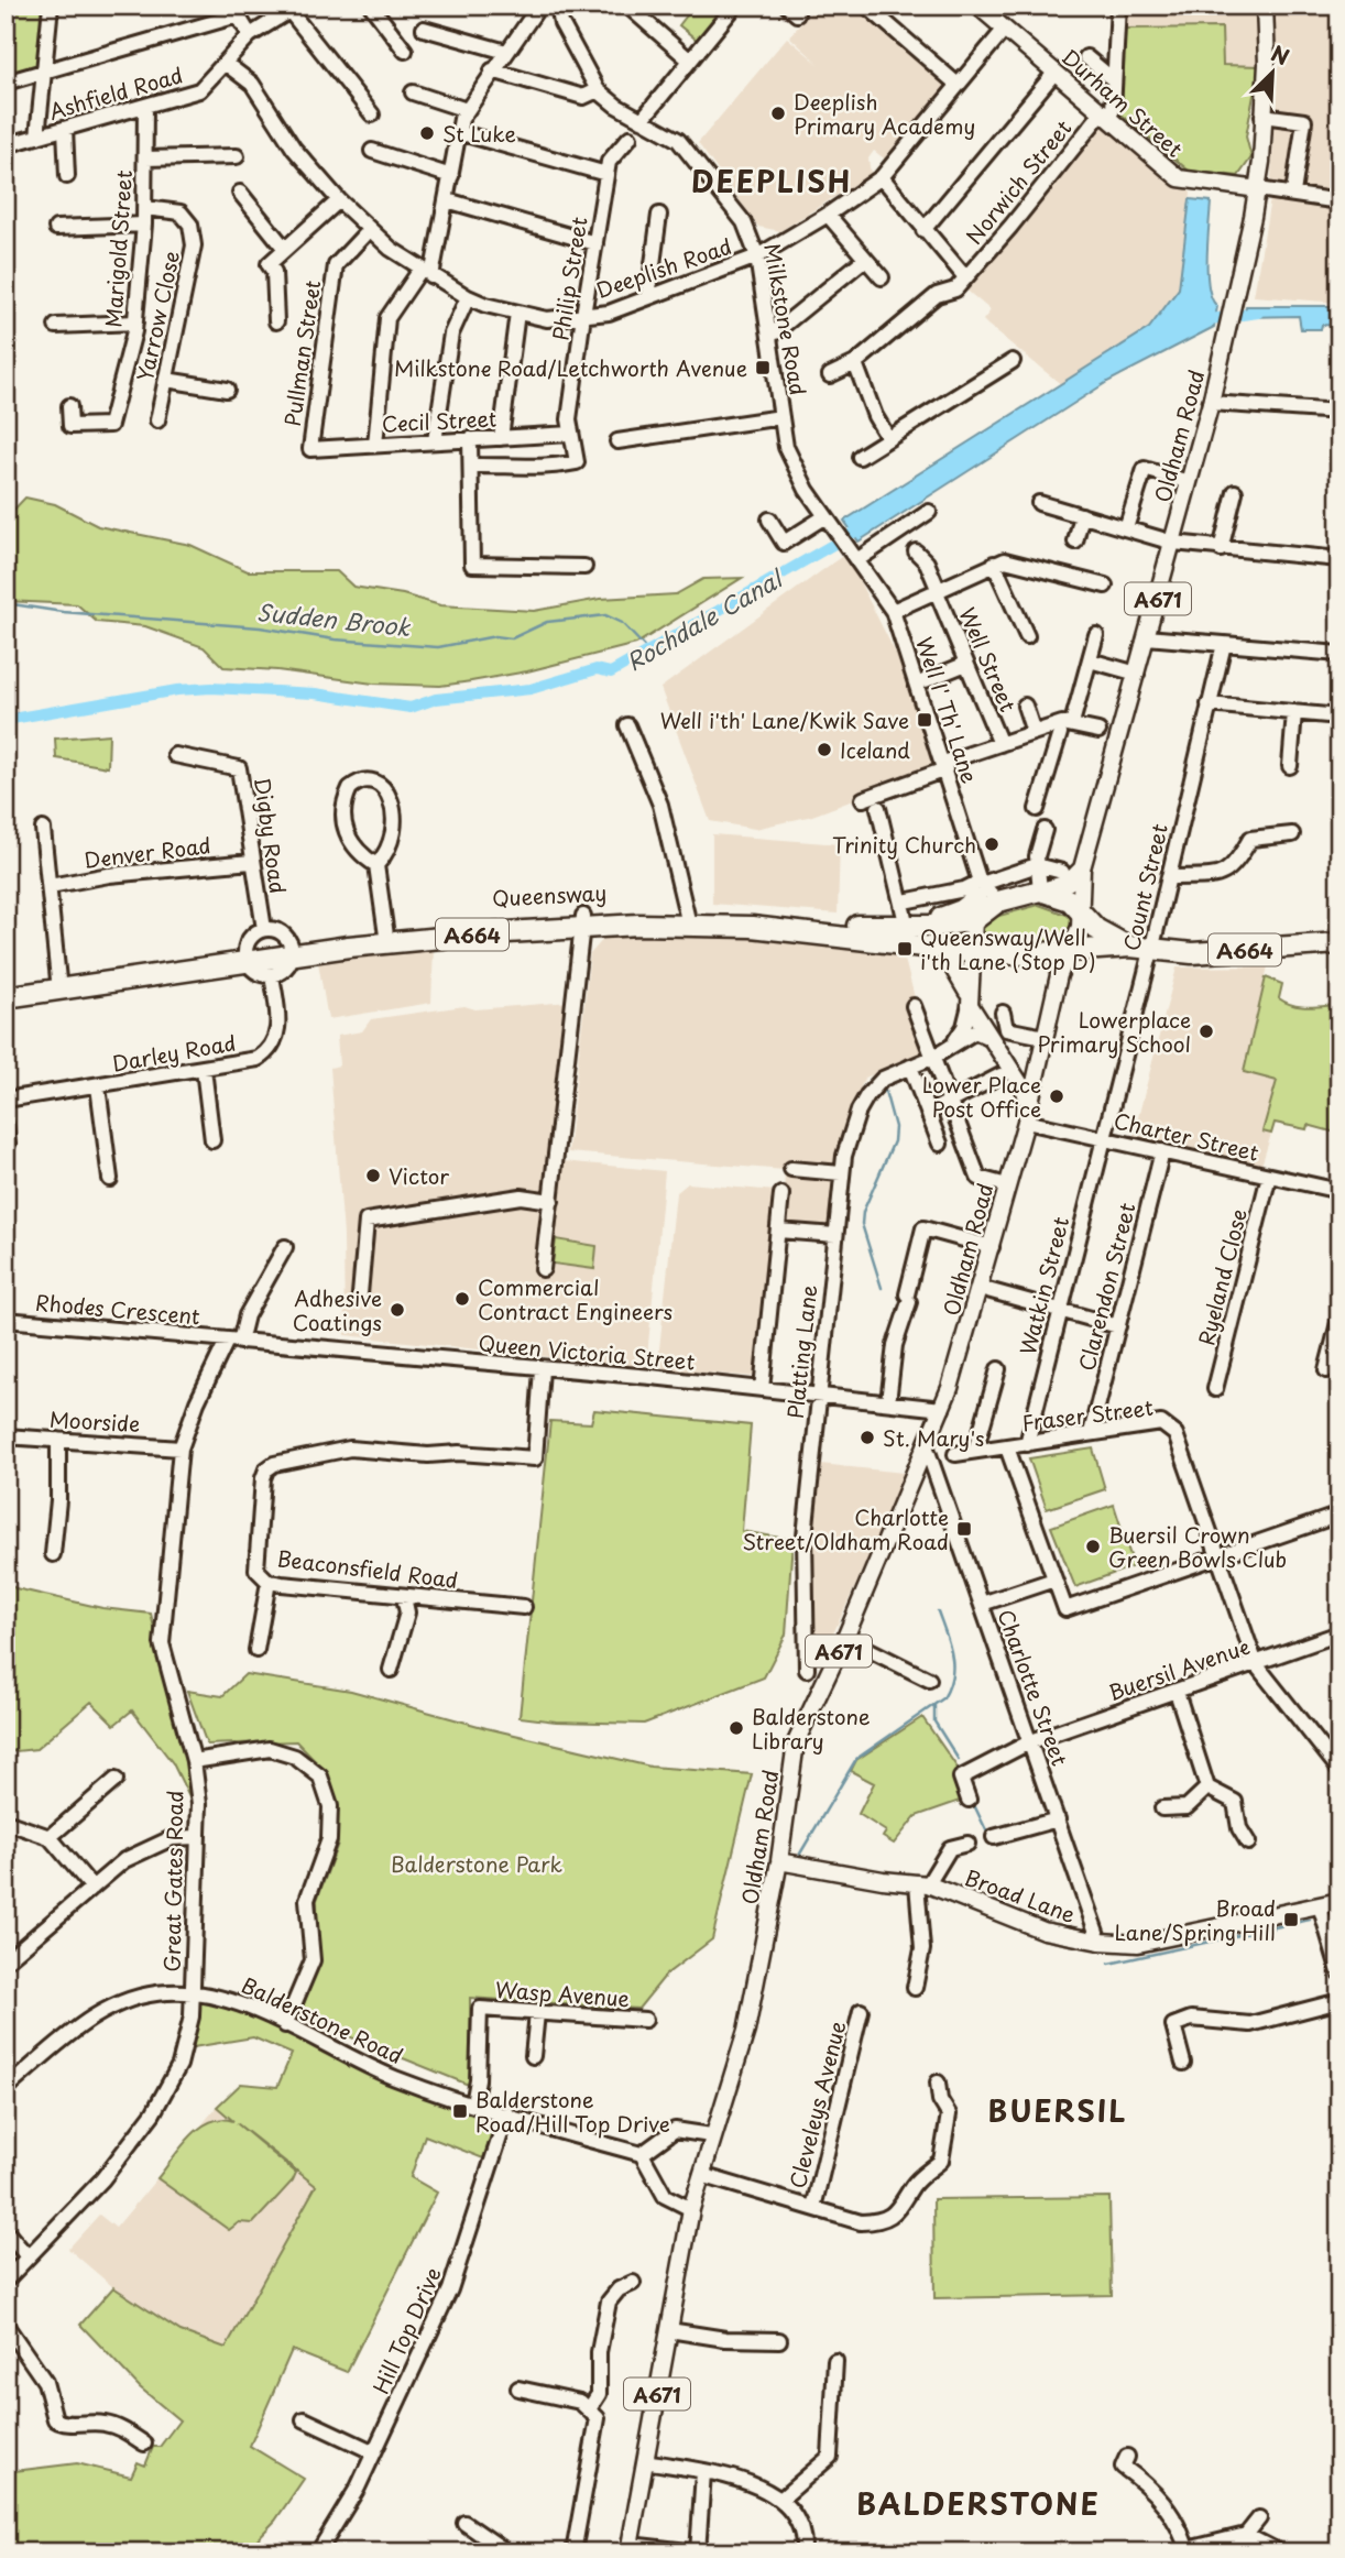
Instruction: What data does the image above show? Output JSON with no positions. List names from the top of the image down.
{
  "streets": {
    "highway": ["Queensway", "A664"],
    "main road": [
      "Durham Street",
      "Oldham Road",
      "A671",
      "Well I' Th' Lane",
      "Broad Lane"
    ],
    "street": [
      "Ashfield Road",
      "Norwich Street",
      "Marigold Street",
      "Deeplish Road",
      "Philip Street",
      "Yarrow Close",
      "Milkstone Road",
      "Pullman Street",
      "Cecil Street",
      "Well Street",
      "Digby Road",
      "Denver Road",
      "Count Street",
      "Darley Road",
      "Charter Street",
      "Ryeland Close",
      "Watkin Street",
      "Clarendon Street",
      "Rhodes Crescent",
      "Queen Victoria Street",
      "Platting Lane",
      "Fraser Street",
      "Moorside",
      "Beaconsfield Road",
      "Buersil Avenue",
      "Charlotte Street",
      "Great Gates Road",
      "Wasp Avenue",
      "Balderstone Road",
      "Cleveleys Avenue",
      "Hill Top Drive"
    ]
  },
  "crossings": [
    ["Ashfield Road", "Marigold Street"],
    ["Ashfield Road", "Deeplish Road"],
    ["Durham Street", "Norwich Street"],
    ["Durham Street", "Oldham Road"],
    ["Marigold Street", "Yarrow Close"],
    ["Deeplish Road", "Philip Street"],
    ["Deeplish Road", "Milkstone Road"],
    ["Deeplish Road", "Pullman Street"],
    ["Philip Street", "Cecil Street"],
    ["Milkstone Road", "Well I' Th' Lane"],
    ["Pullman Street", "Cecil Street"],
    ["Oldham Road", "Queensway"],
    ["Oldham Road", "A664"],
    ["Oldham Road", "Charter Street"],
    ["Oldham Road", "Queen Victoria Street"],
    ["Oldham Road", "Charlotte Street"],
    ["Oldham Road", "Broad Lane"],
    ["Well I' Th' Lane", "Queensway"],
    ["Well I' Th' Lane", "A664"],
    ["Digby Road", "Denver Road"],
    ["Count Street", "A664"],
    ["Count Street", "Charter Street"],
    ["Count Street", "Watkin Street"],
    ["Queensway", "A664"],
    ["Charter Street", "Ryeland Close"],
    ["Charter Street", "Watkin Street"],
    ["Charter Street", "Clarendon Street"],
    ["Watkin Street", "Fraser Street"],
    ["Clarendon Street", "Fraser Street"],
    ["Rhodes Crescent", "Queen Victoria Street"],
    ["Rhodes Crescent", "Great Gates Road"],
    ["Queen Victoria Street", "Platting Lane"],
    ["Queen Victoria Street", "Beaconsfield Road"],
    ["Queen Victoria Street", "Great Gates Road"],
    ["Moorside", "Great Gates Road"],
    ["Buersil Avenue", "Charlotte Street"],
    ["Charlotte Street", "Broad Lane"],
    ["Great Gates Road", "Balderstone Road"],
    ["Wasp Avenue", "Balderstone Road"],
    ["Balderstone Road", "Hill Top Drive"]
  ],
  "districts": ["DEEPLISH", "BUERSIL", "BALDERSTONE"],
  "water": ["Sudden Brook", "Rochdale Canal"],
  "parks": ["Balderstone Park"],
  "places": {
    "other": [
      "Deeplish Primary Academy",
      "St Luke",
      "Iceland",
      "Trinity Church",
      "Lowerplace Primary School",
      "Lower Place Post Office",
      "Victor",
      "Commercial Contract Engineers",
      "Adhesive Coatings",
      "St. Mary's",
      "Buersil Crown Green Bowls Club",
      "Balderstone Library"
    ],
    "transit": [
      "Milkstone Road/Letchworth Avenue",
      "Well i'th' Lane/Kwik Save",
      "Queensway/Well i'th Lane (Stop D)",
      "Charlotte Street/Oldham Road",
      "Broad Lane/Spring Hill",
      "Balderstone Road/Hill Top Drive"
    ]
  },
  "north": "top right"
}
